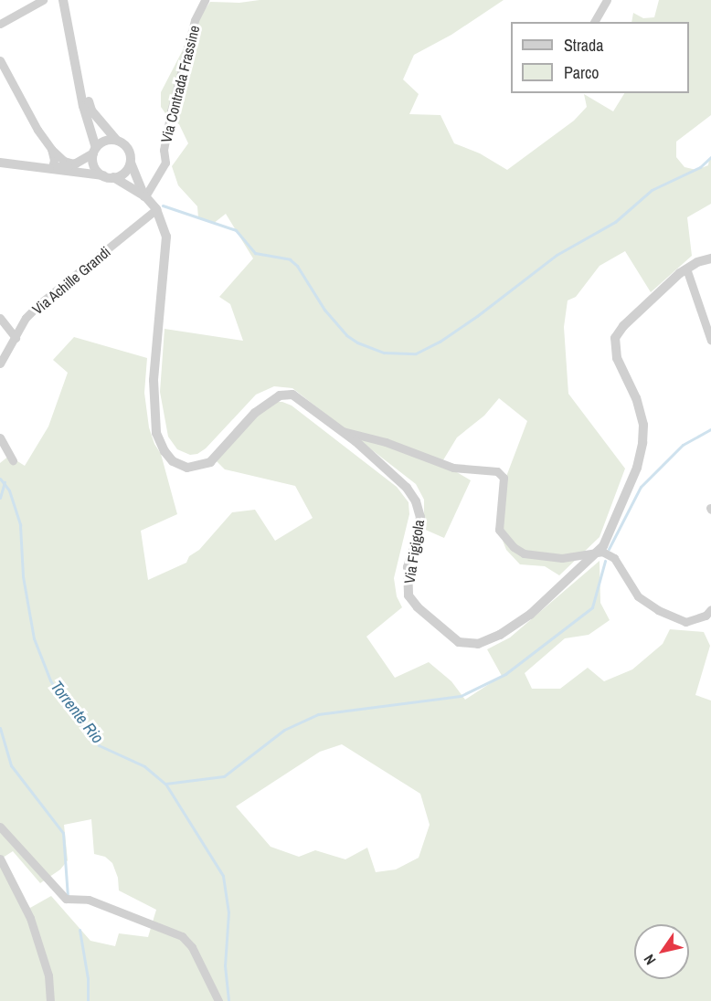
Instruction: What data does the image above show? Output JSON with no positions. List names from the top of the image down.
{
  "streets": {
    "street": ["Via Contrada Frassine", "Via Achille Grandi", "Via Figigola"]
  },
  "crossings": [
    ["Via Contrada Frassine", "Via Figigola"],
    ["Via Achille Grandi", "Via Figigola"]
  ],
  "water": ["Torrente Rio"],
  "legend": ["Strada", "Parco"],
  "north": "bottom left"
}
